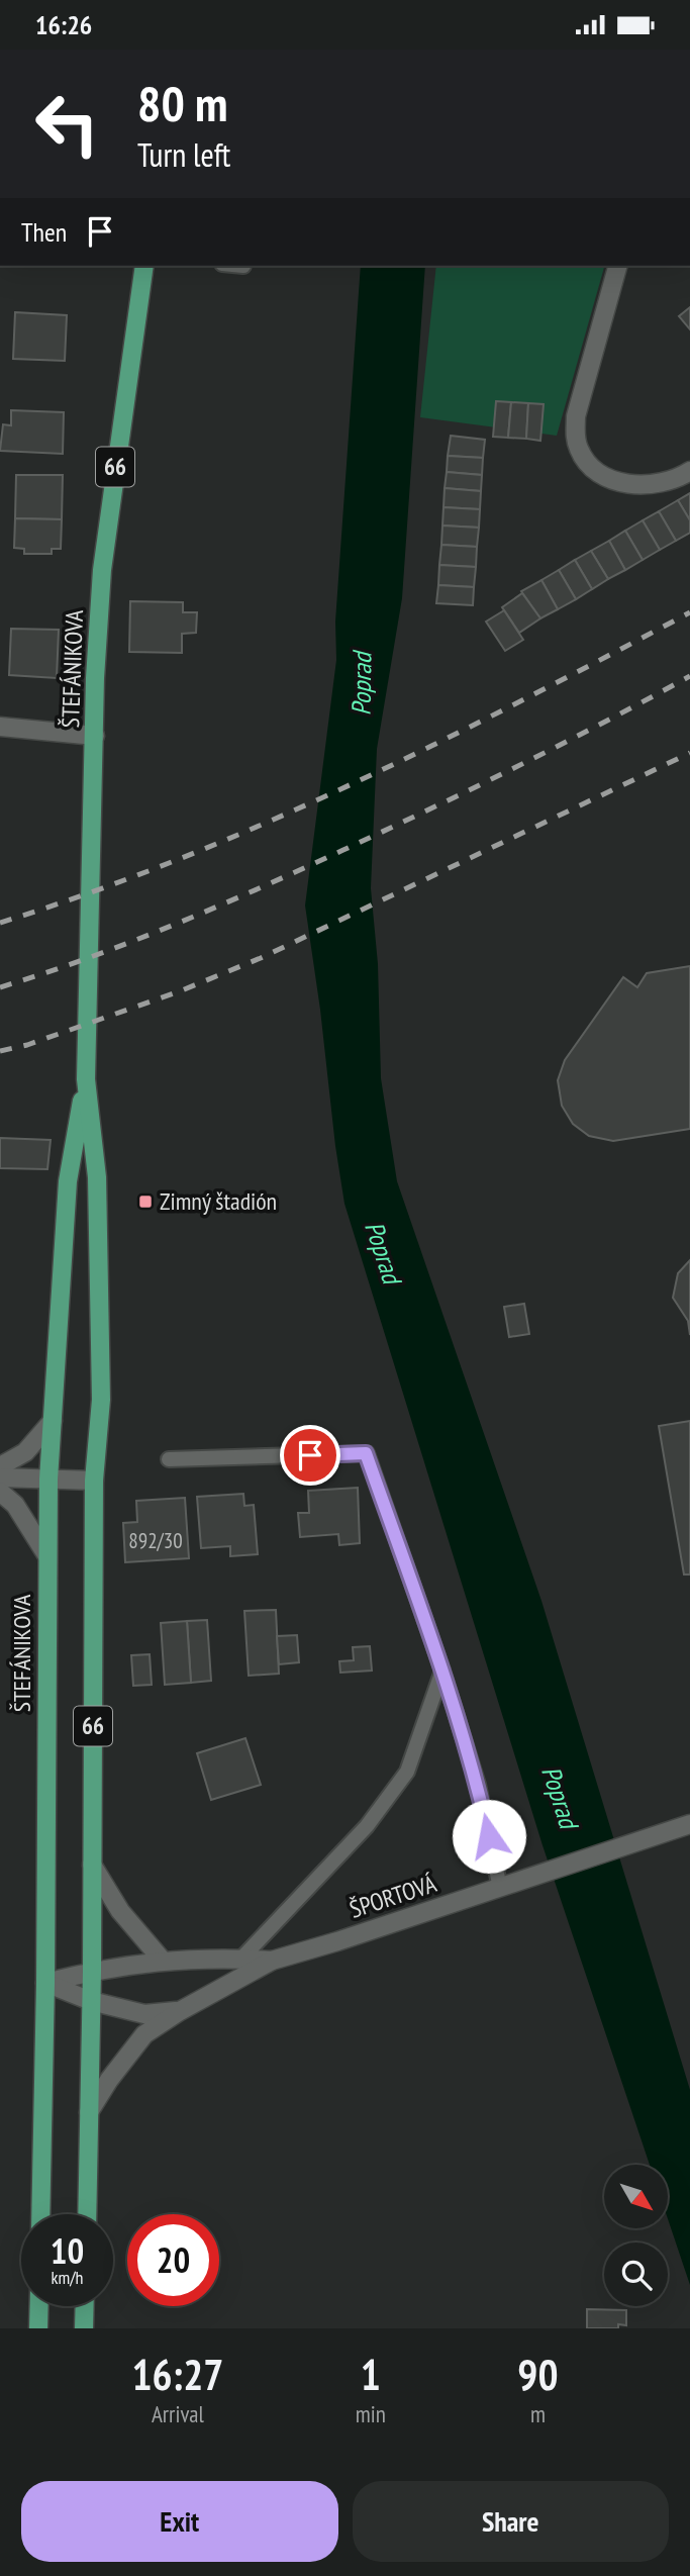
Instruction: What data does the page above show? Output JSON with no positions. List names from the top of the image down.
{
  "streets": {
    "main road": ["66", "ŠTEFÁNIKOVA"],
    "street": ["ŠPORTOVÁ"]
  },
  "water": ["Poprad"],
  "places": {
    "transit": ["Zimný štadión"]
  },
  "house_numbers": ["892/30"],
  "north": "bottom right",
  "page": {
    "status": "16:26",
    "turn": ["80 m", "Turn left"],
    "then": "Then",
    "speed": "10 km/h",
    "limit": "20",
    "eta": [
      "16:27",
      "Arrival",
      "1",
      "min",
      "90",
      "m"
    ],
    "buttons": ["Exit", "Share"]
  }
}
